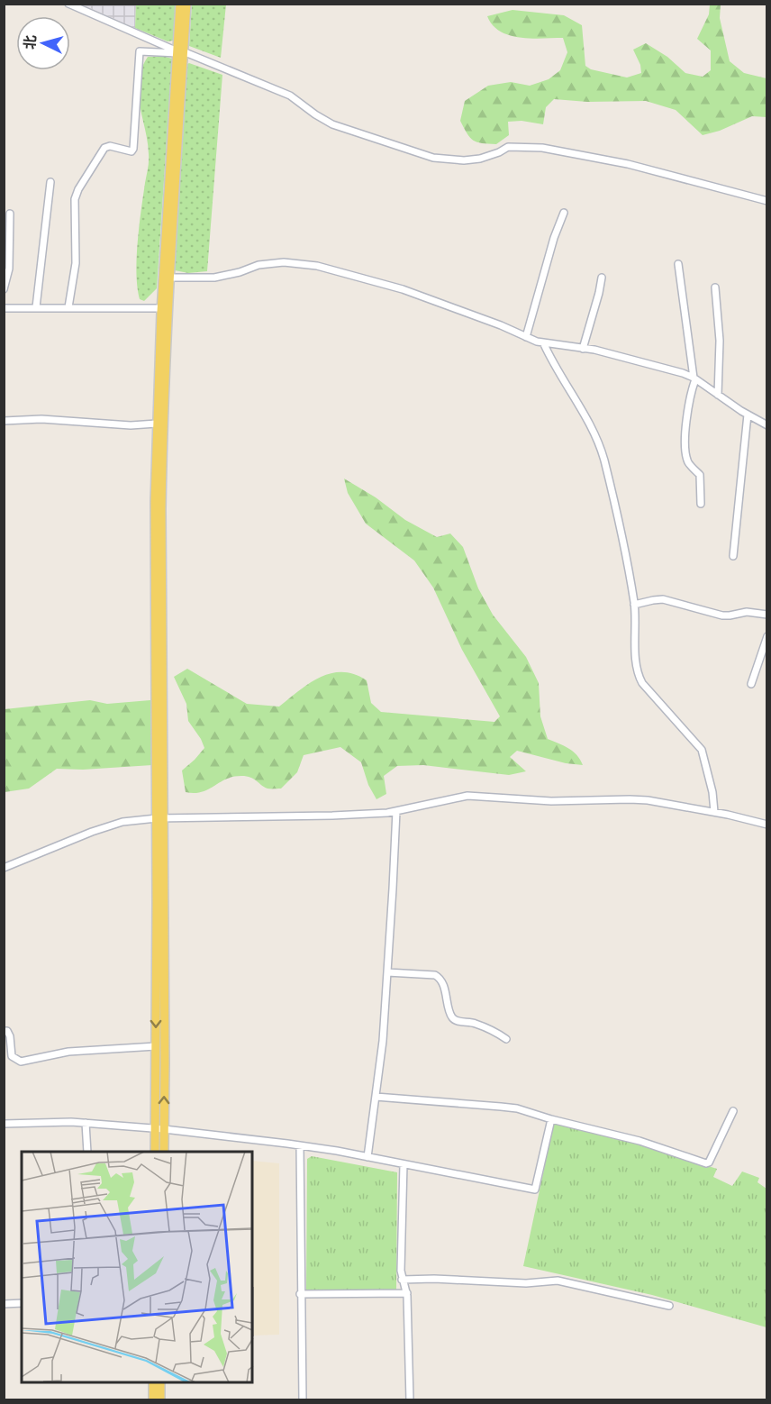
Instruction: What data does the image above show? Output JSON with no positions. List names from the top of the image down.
{
  "north": "left"
}
